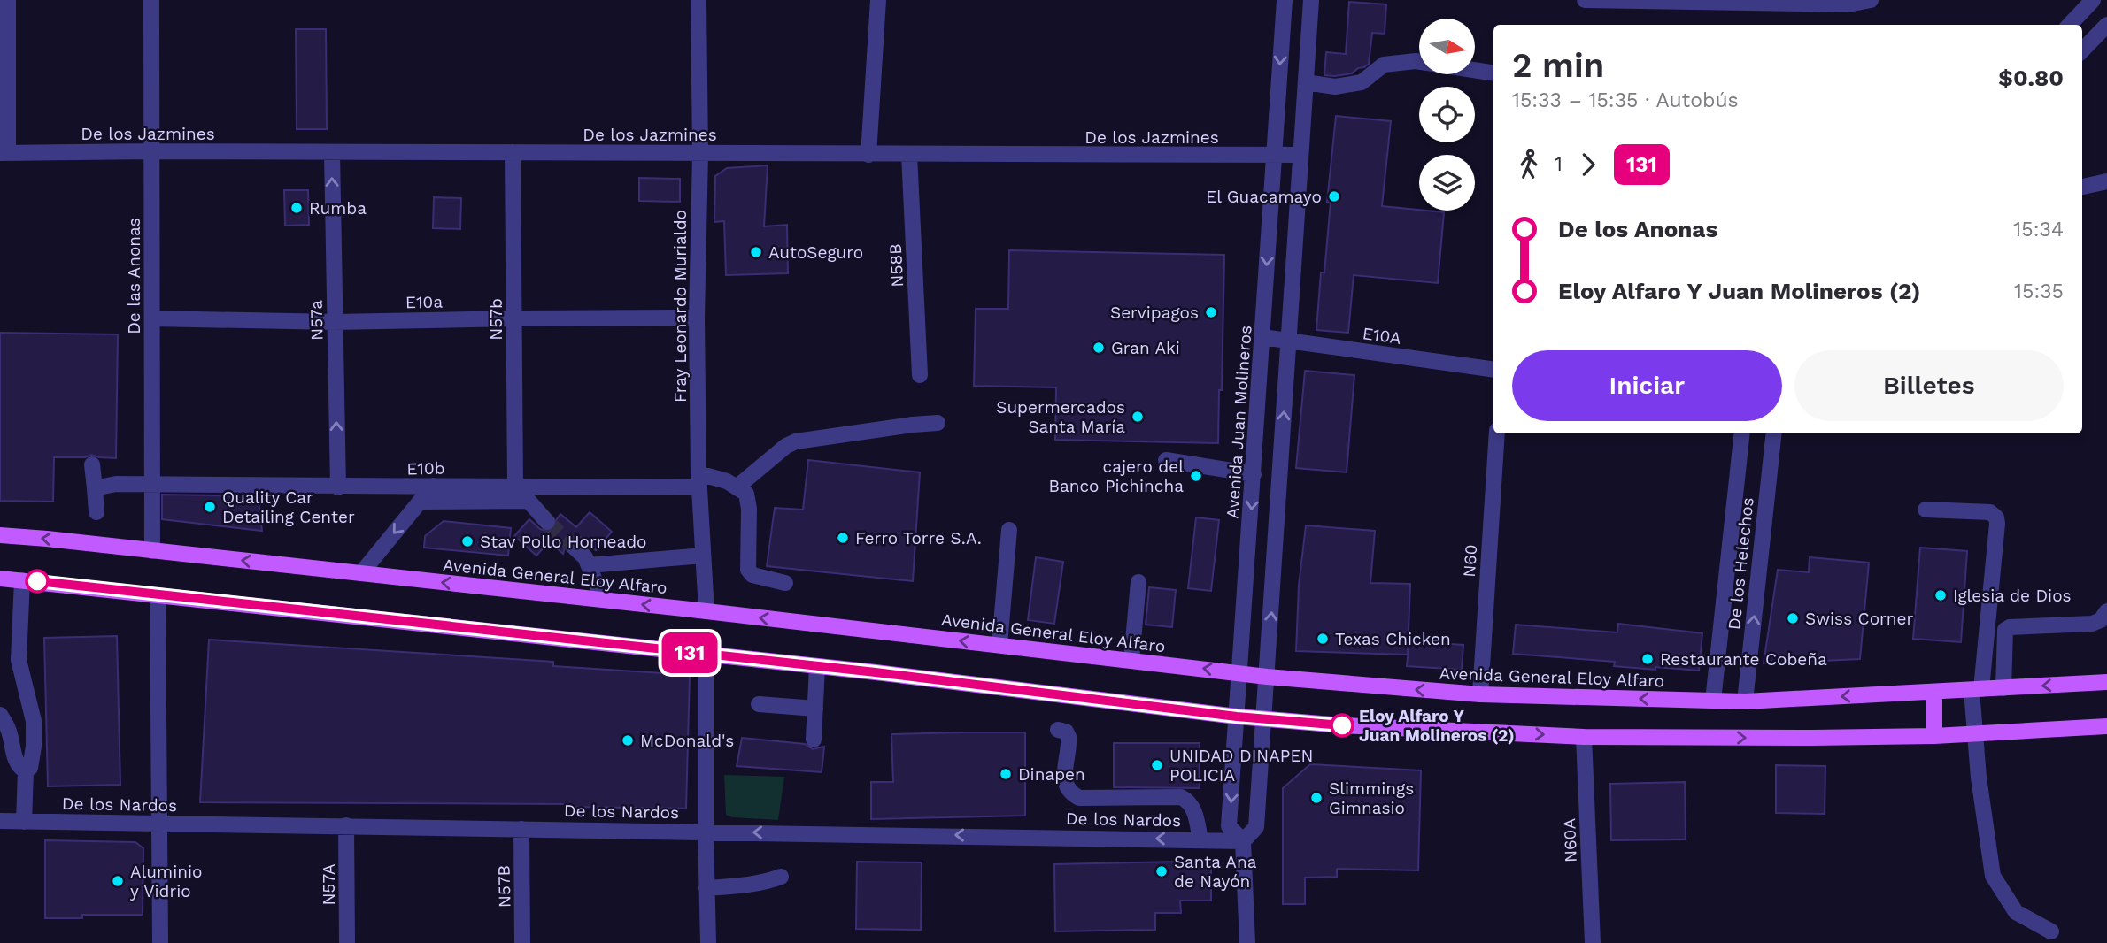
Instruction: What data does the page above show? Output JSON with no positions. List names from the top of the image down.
{
  "streets": {
    "main road": ["Avenida General Eloy Alfaro"],
    "street": [
      "De los Jazmines",
      "N58B",
      "De las Anonas",
      "E10a",
      "Fray Leonardo Murialdo",
      "N57b",
      "N57a",
      "E10A",
      "Avenida Juan Molineros",
      "E10b",
      "N60",
      "De los Helechos",
      "De los Nardos",
      "N60A",
      "N57A",
      "N57B"
    ]
  },
  "crossings": [
    ["De los Jazmines", "N58B"],
    ["De los Jazmines", "De las Anonas"],
    ["De los Jazmines", "Fray Leonardo Murialdo"],
    ["De los Jazmines", "N57b"],
    ["De los Jazmines", "N57a"],
    ["De los Jazmines", "Avenida Juan Molineros"],
    ["De las Anonas", "E10a"],
    ["De las Anonas", "E10b"],
    ["De las Anonas", "Avenida General Eloy Alfaro"],
    ["E10a", "Fray Leonardo Murialdo"],
    ["E10a", "N57b"],
    ["E10a", "N57a"],
    ["Fray Leonardo Murialdo", "E10b"],
    ["Fray Leonardo Murialdo", "Avenida General Eloy Alfaro"],
    ["N57b", "E10b"],
    ["N57a", "E10b"],
    ["E10A", "Avenida Juan Molineros"],
    ["Avenida Juan Molineros", "Avenida General Eloy Alfaro"],
    ["Avenida Juan Molineros", "De los Nardos"],
    ["N60", "Avenida General Eloy Alfaro"],
    ["De los Helechos", "Avenida General Eloy Alfaro"],
    ["De los Nardos", "N57A"],
    ["De los Nardos", "N57B"]
  ],
  "one_way": ["N57a", "De los Nardos"],
  "places": [
    "El Guacamayo",
    "Rumba",
    "AutoSeguro",
    "Servipagos",
    "Gran Aki",
    "Supermercados Santa María",
    "cajero del Banco Pichincha",
    "Quality Car Detailing Center",
    "Ferro Torre S.A.",
    "Stav Pollo Horneado",
    "Iglesia de Dios",
    "Swiss Corner",
    "Texas Chicken",
    "Restaurante Cobeña",
    "Eloy Alfaro Y Juan Molineros (2)",
    "McDonald's",
    "UNIDAD DINAPEN POLICIA",
    "Dinapen",
    "Slimmings Gimnasio",
    "Santa Ana de Nayón",
    "Aluminio y Vidrio"
  ],
  "lines": ["bus line 131"],
  "north": "right",
  "page": {
    "on_map": "131",
    "heading": ["2 min", "15:33 – 15:35 · Autobús", "$0.80"],
    "legs": ["1", "131"],
    "list": [
      {
        "name": "De los Anonas",
        "value": "15:34"
      },
      {
        "name": "Eloy Alfaro Y Juan Molineros (2)",
        "value": "15:35"
      }
    ],
    "buttons": ["Iniciar", "Billetes"]
  }
}
